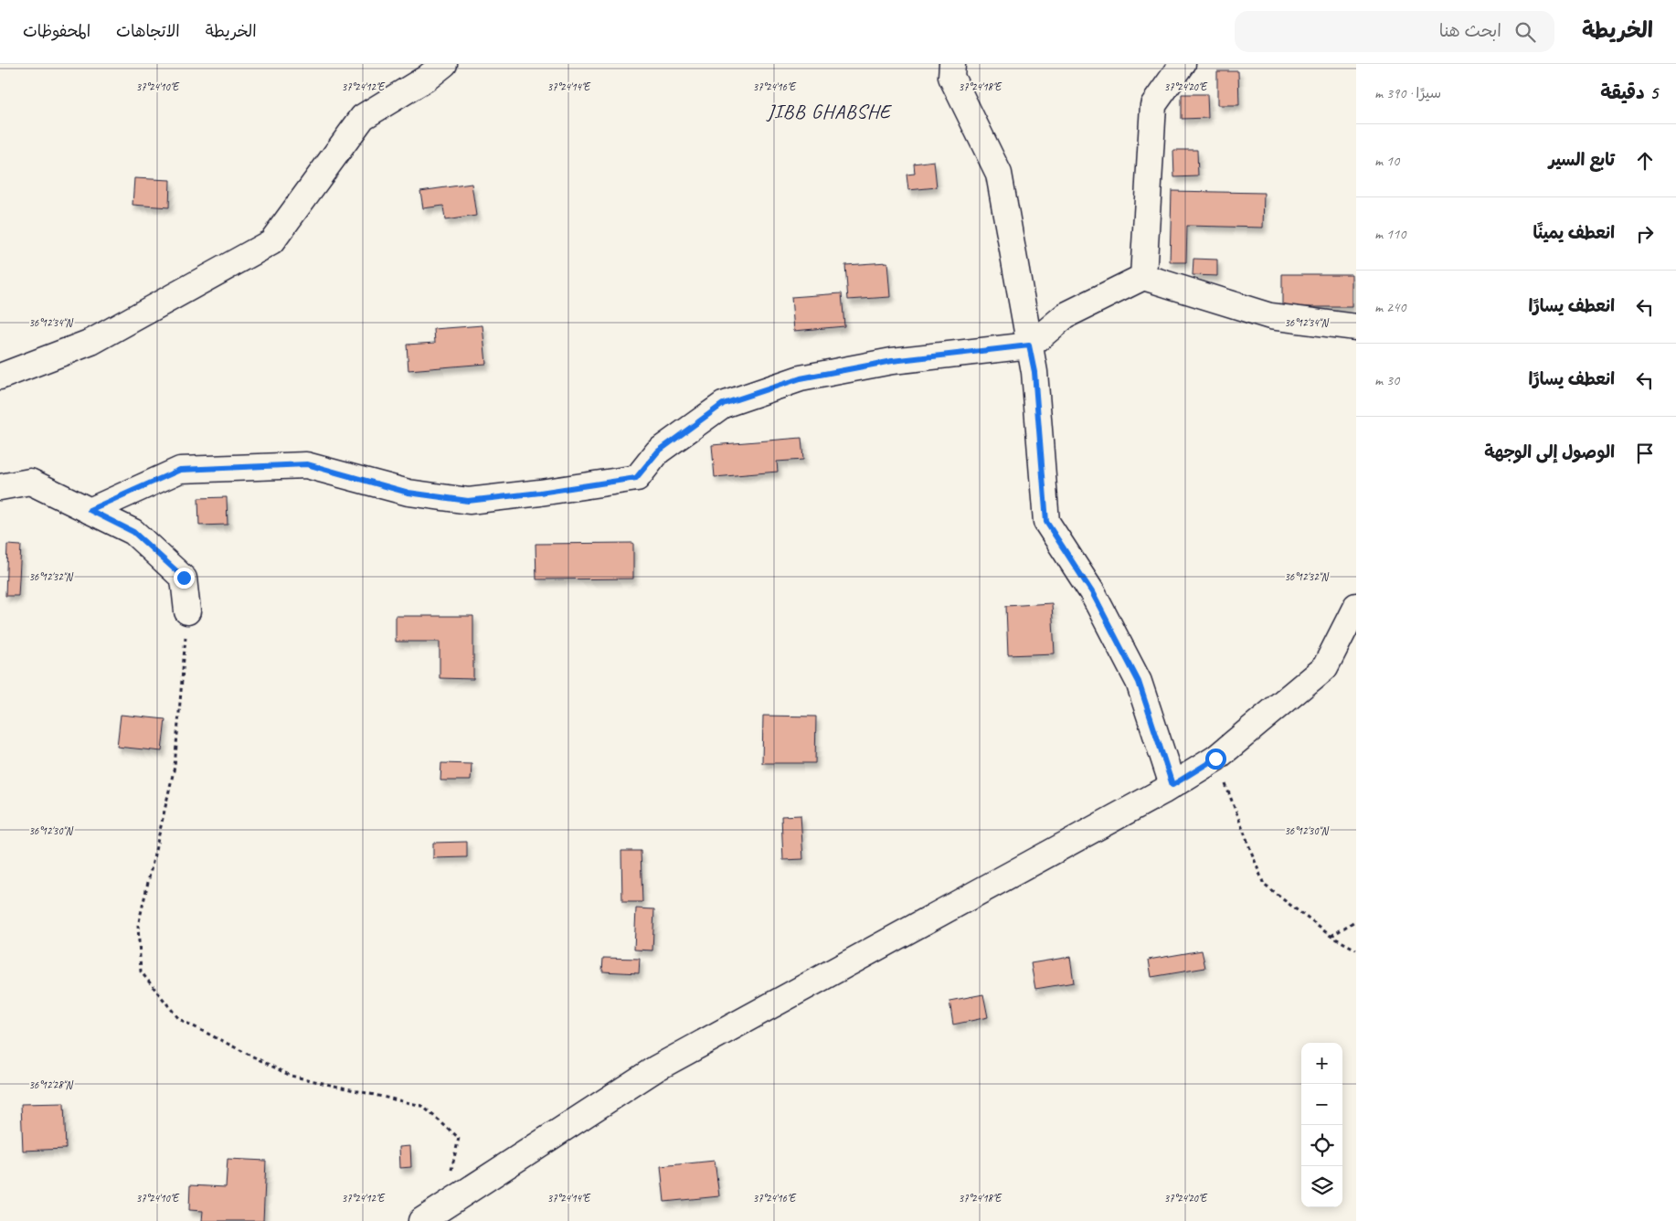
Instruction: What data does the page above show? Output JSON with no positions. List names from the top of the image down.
{
  "districts": ["JIBB GHABSHE"],
  "page": {
    "header": "الخريطة",
    "search": "ابحث هنا",
    "nav": ["الخريطة", "الاتجاهات", "المحفوظات"],
    "heading": ["5 دقيقة", "سيرًا · 390 m"],
    "list": [
      ["تابع السير", "10 m"],
      ["انعطف يمينًا", "110 m"],
      ["انعطف يسارًا", "240 m"],
      ["انعطف يسارًا", "30 m"],
      "الوصول إلى الوجهة"
    ],
    "map_buttons": ["+", "−"]
  },
  "coordinates": [
    "37°24'10\"E",
    "37°24'12\"E",
    "37°24'14\"E",
    "37°24'16\"E",
    "37°24'18\"E",
    "37°24'20\"E",
    "36°12'34\"N",
    "36°12'32\"N",
    "36°12'30\"N",
    "36°12'28\"N"
  ]
}
